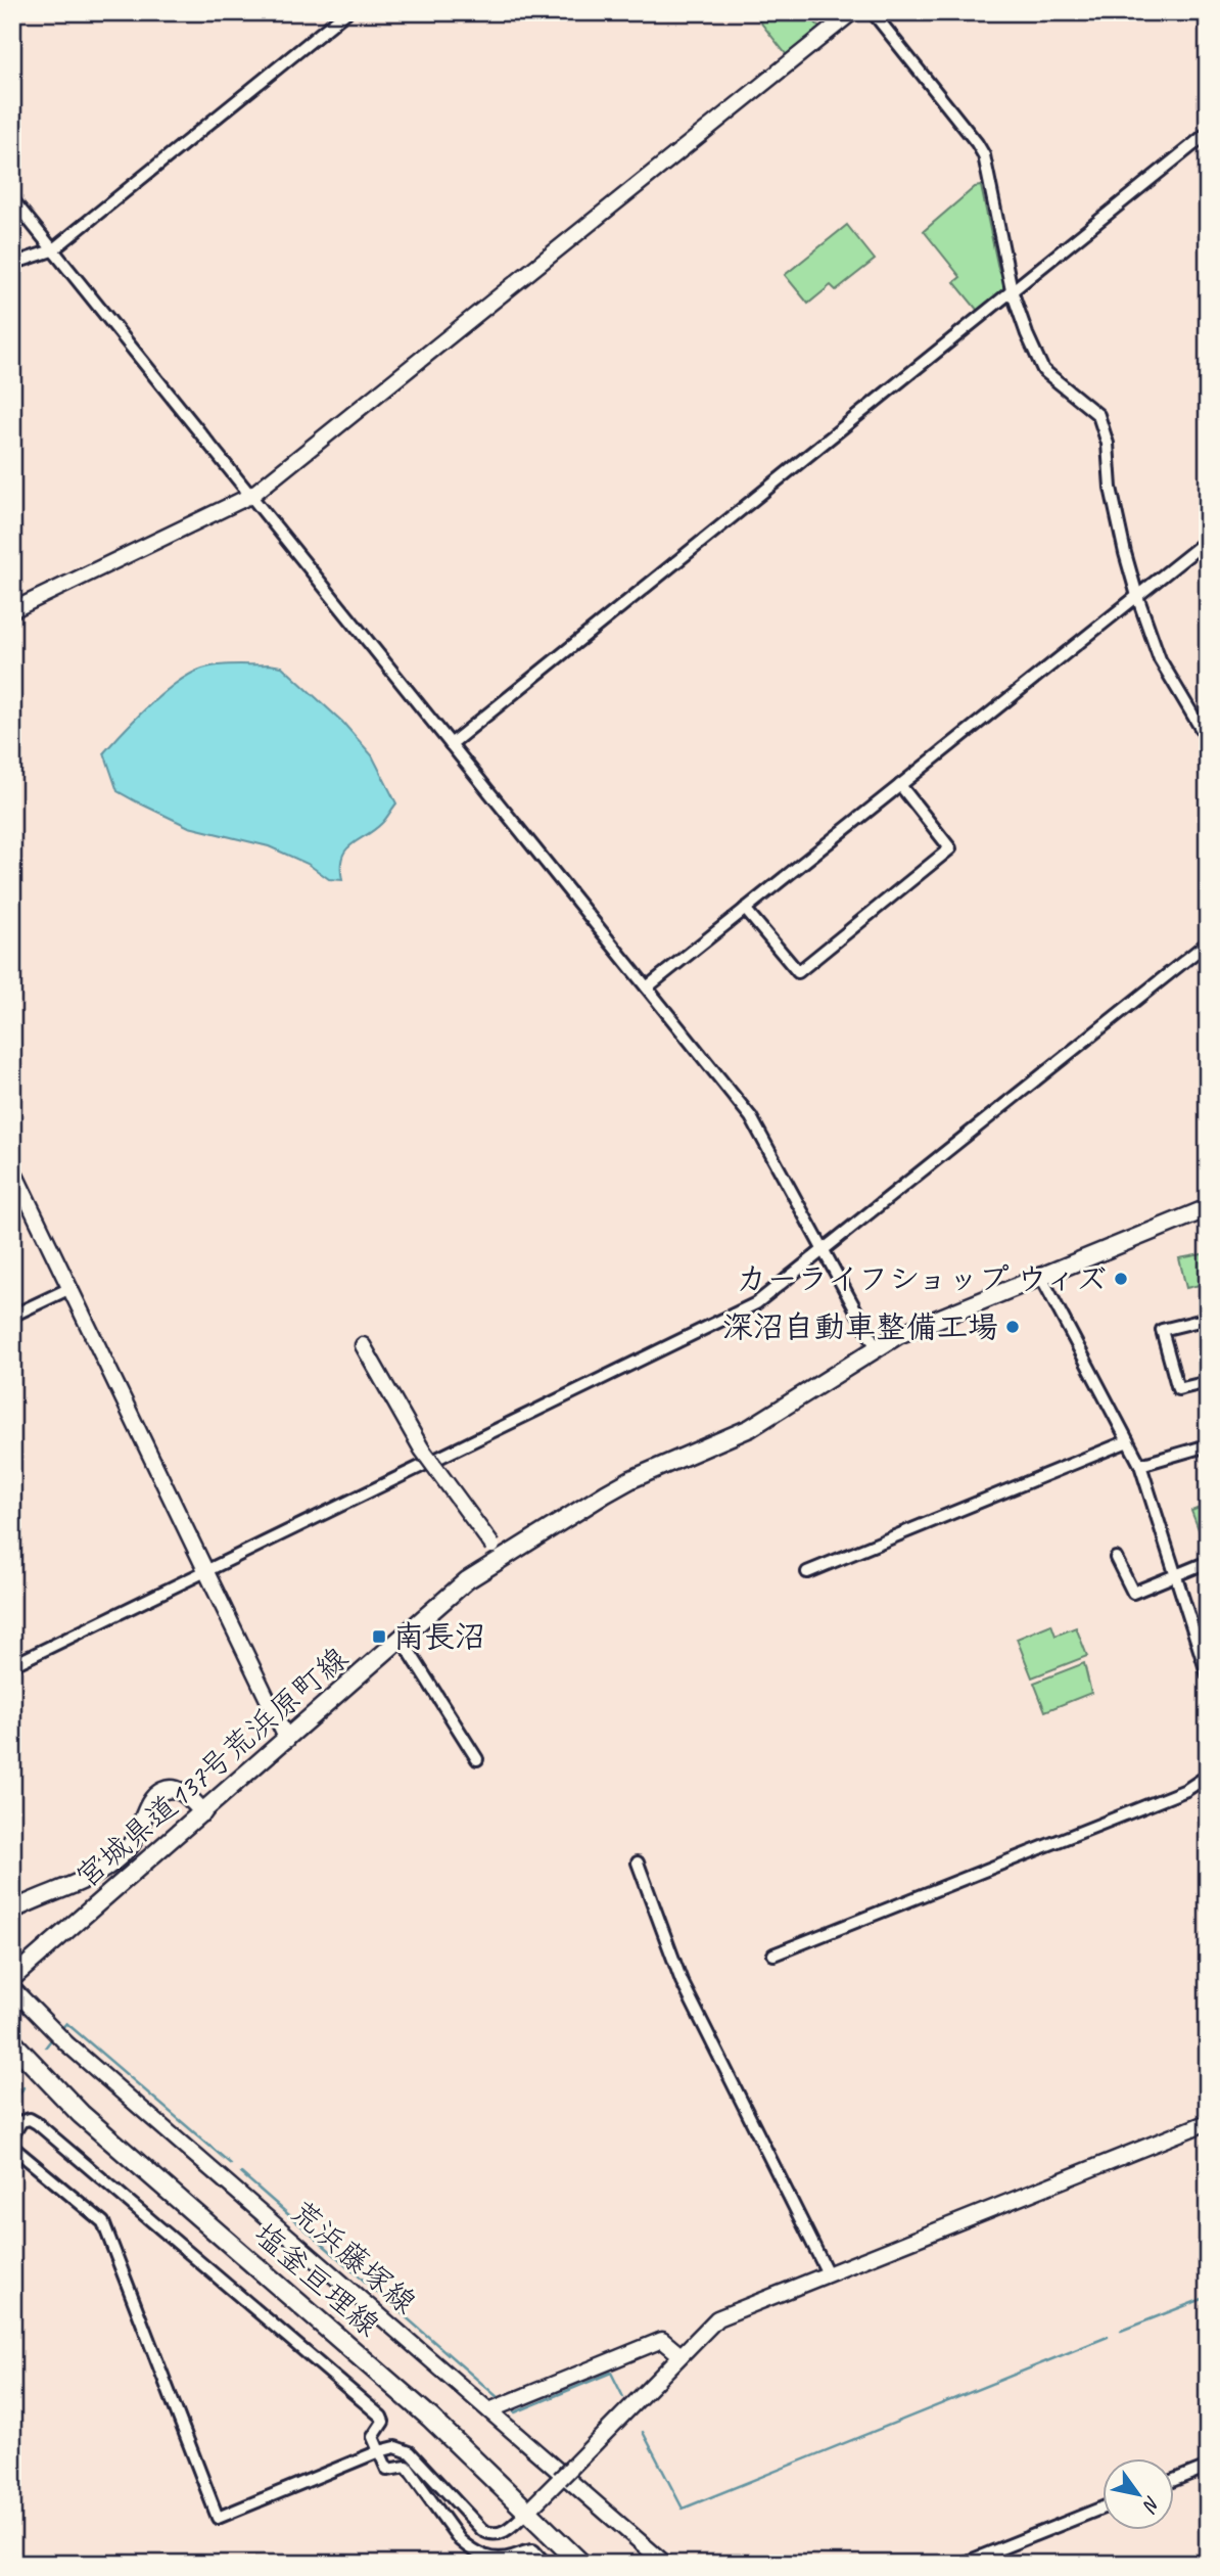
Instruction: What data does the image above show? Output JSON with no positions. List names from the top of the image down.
{
  "streets": {
    "main road": ["宮城県道137号荒浜原町線", "塩釜亘理線"],
    "street": ["荒浜藤塚線"]
  },
  "crossings": [
    ["宮城県道137号荒浜原町線", "荒浜藤塚線"]
  ],
  "places": {
    "other": ["カーライフショップ ウィズ", "深沼自動車整備工場"],
    "transit": ["南長沼"]
  },
  "north": "bottom right"
}
